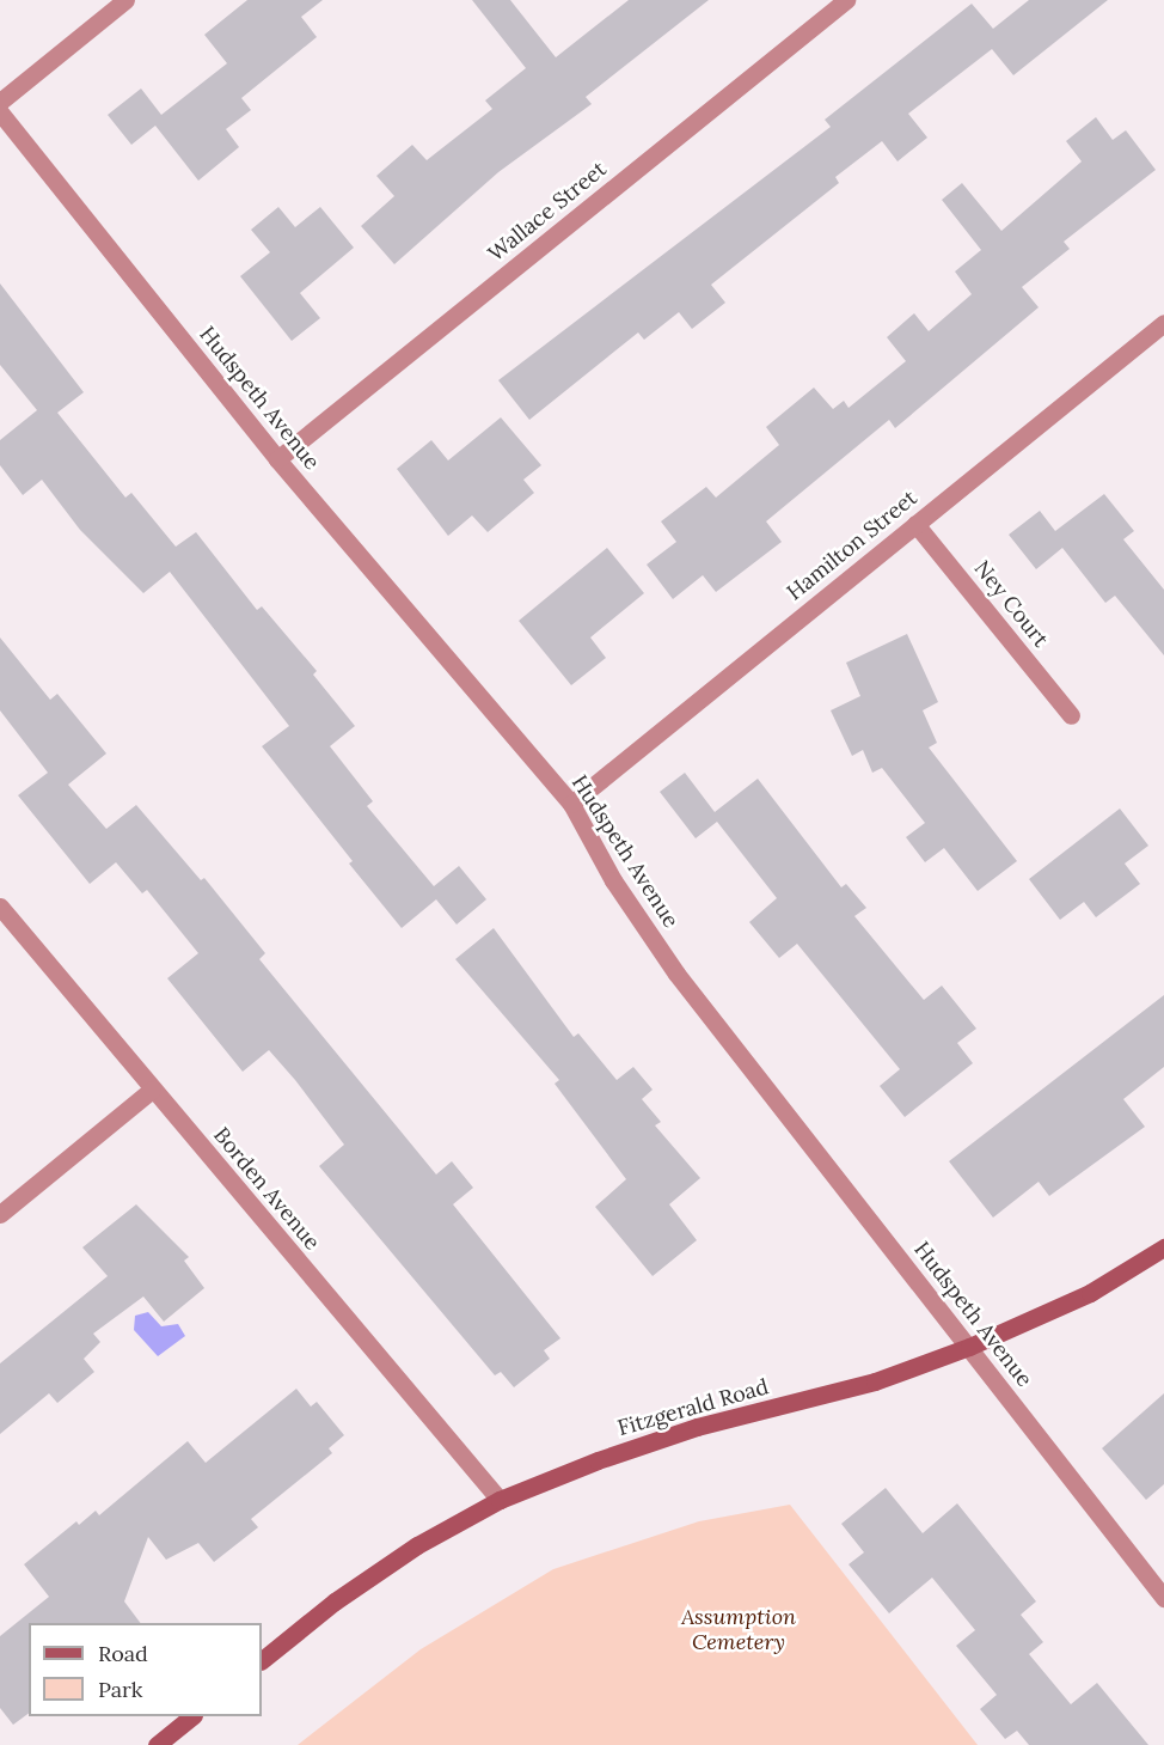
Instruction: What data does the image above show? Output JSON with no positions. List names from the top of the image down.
{
  "streets": {
    "main road": ["Fitzgerald Road"],
    "street": [
      "Wallace Street",
      "Hudspeth Avenue",
      "Hamilton Street",
      "Ney Court",
      "Borden Avenue"
    ]
  },
  "crossings": [
    ["Wallace Street", "Hudspeth Avenue"],
    ["Hudspeth Avenue", "Hamilton Street"],
    ["Hudspeth Avenue", "Fitzgerald Road"],
    ["Hamilton Street", "Ney Court"],
    ["Borden Avenue", "Fitzgerald Road"]
  ],
  "parks": ["Assumption Cemetery"],
  "legend": ["Road", "Park"]
}
